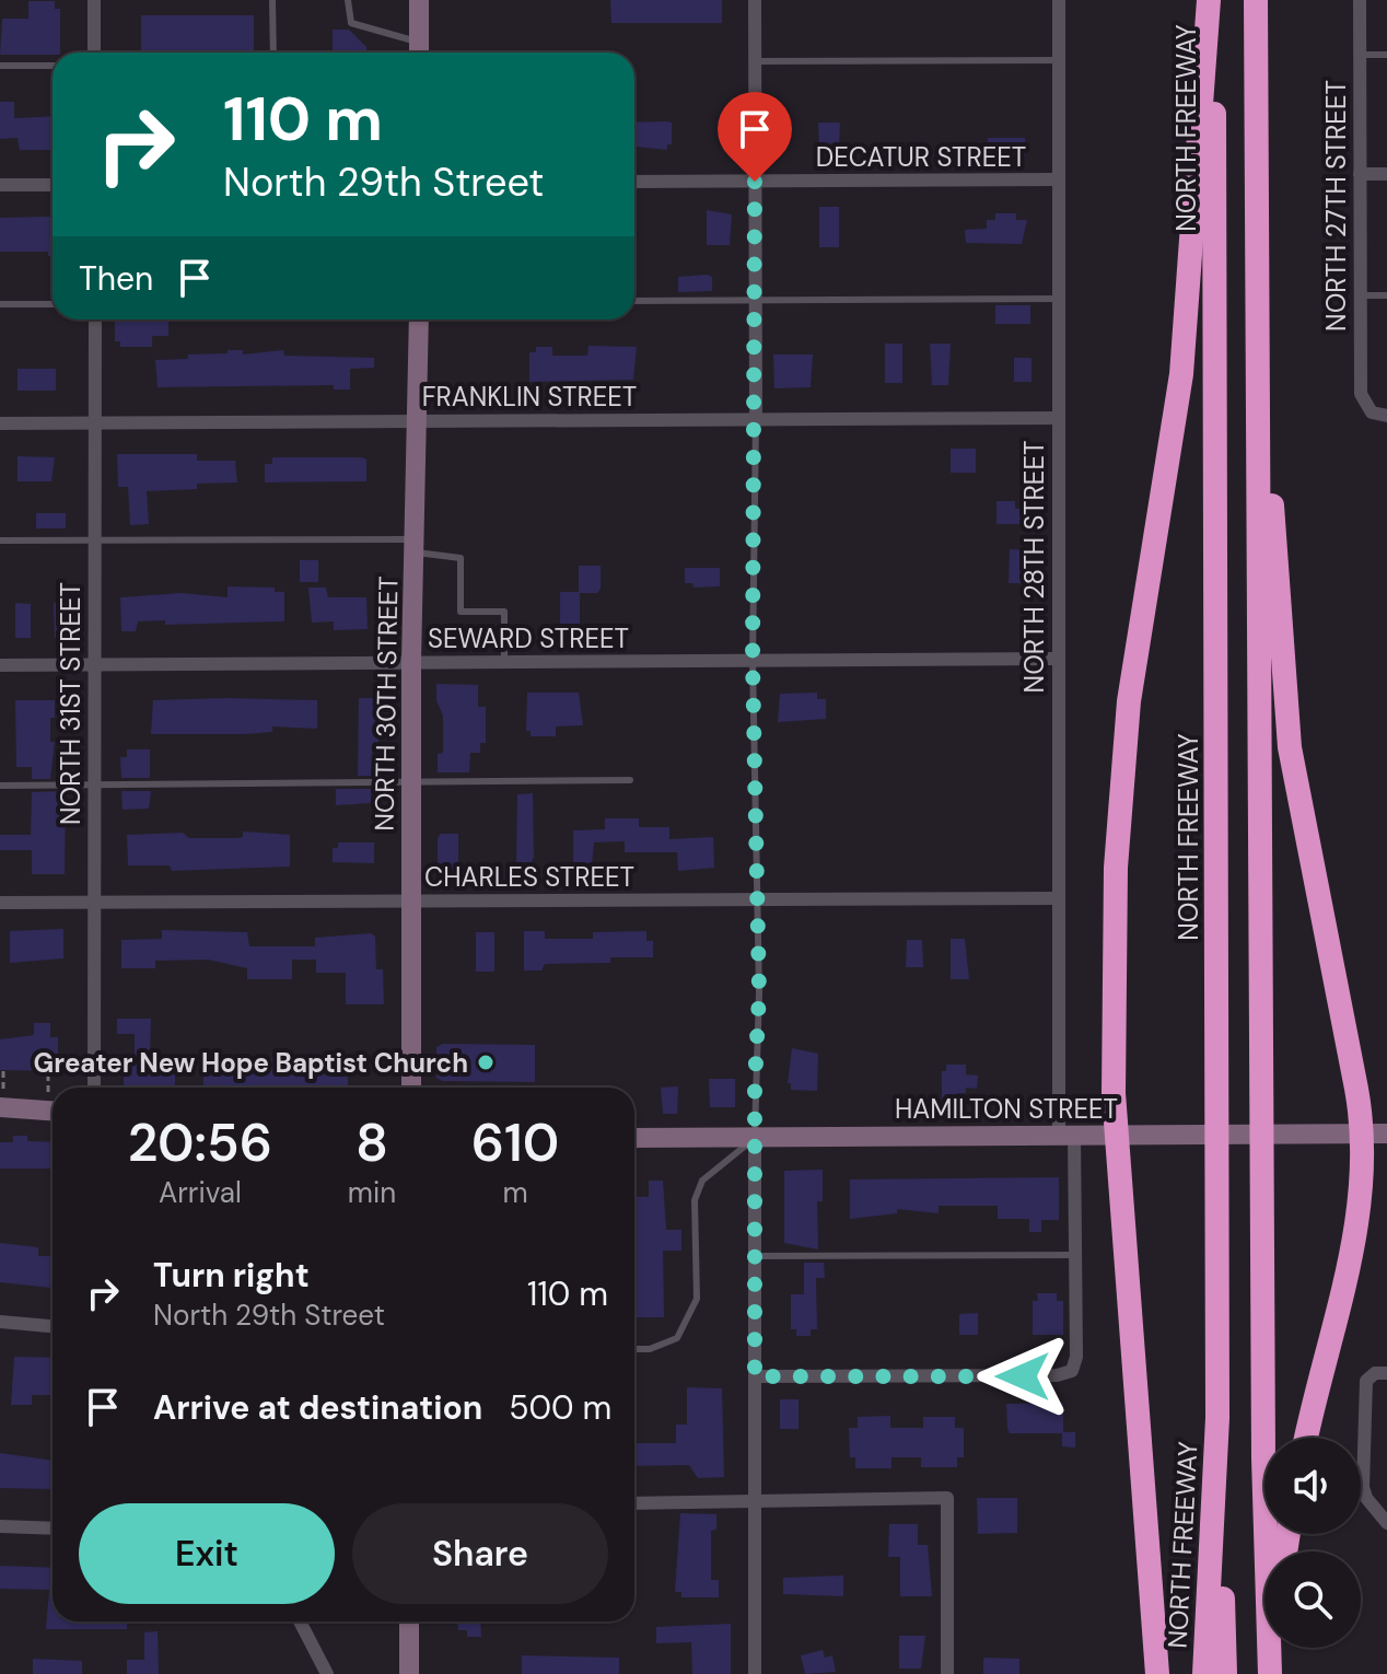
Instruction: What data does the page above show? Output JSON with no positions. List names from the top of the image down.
{
  "streets": {
    "highway": ["NORTH FREEWAY"],
    "main road": ["NORTH 30TH STREET", "HAMILTON STREET"],
    "street": [
      "DECATUR STREET",
      "NORTH 27TH STREET",
      "FRANKLIN STREET",
      "NORTH 28TH STREET",
      "SEWARD STREET",
      "NORTH 31ST STREET",
      "CHARLES STREET"
    ]
  },
  "crossings": [
    ["DECATUR STREET", "NORTH 28TH STREET"],
    ["FRANKLIN STREET", "NORTH 28TH STREET"],
    ["FRANKLIN STREET", "NORTH 31ST STREET"],
    ["FRANKLIN STREET", "NORTH 30TH STREET"],
    ["NORTH 28TH STREET", "SEWARD STREET"],
    ["NORTH 28TH STREET", "CHARLES STREET"],
    ["NORTH 28TH STREET", "HAMILTON STREET"],
    ["SEWARD STREET", "NORTH 31ST STREET"],
    ["SEWARD STREET", "NORTH 30TH STREET"],
    ["NORTH 31ST STREET", "CHARLES STREET"],
    ["NORTH 30TH STREET", "CHARLES STREET"]
  ],
  "places": ["Greater New Hope Baptist Church"],
  "page": {
    "turn": ["110 m", "North 29th Street"],
    "then": "Then",
    "eta": [
      "20:56",
      "Arrival",
      "8",
      "min",
      "610",
      "m"
    ],
    "list": [
      {
        "name": "Turn right",
        "note": "North 29th Street",
        "value": "110 m"
      },
      {
        "name": "Arrive at destination",
        "value": "500 m"
      }
    ],
    "buttons": ["Exit", "Share"]
  }
}
